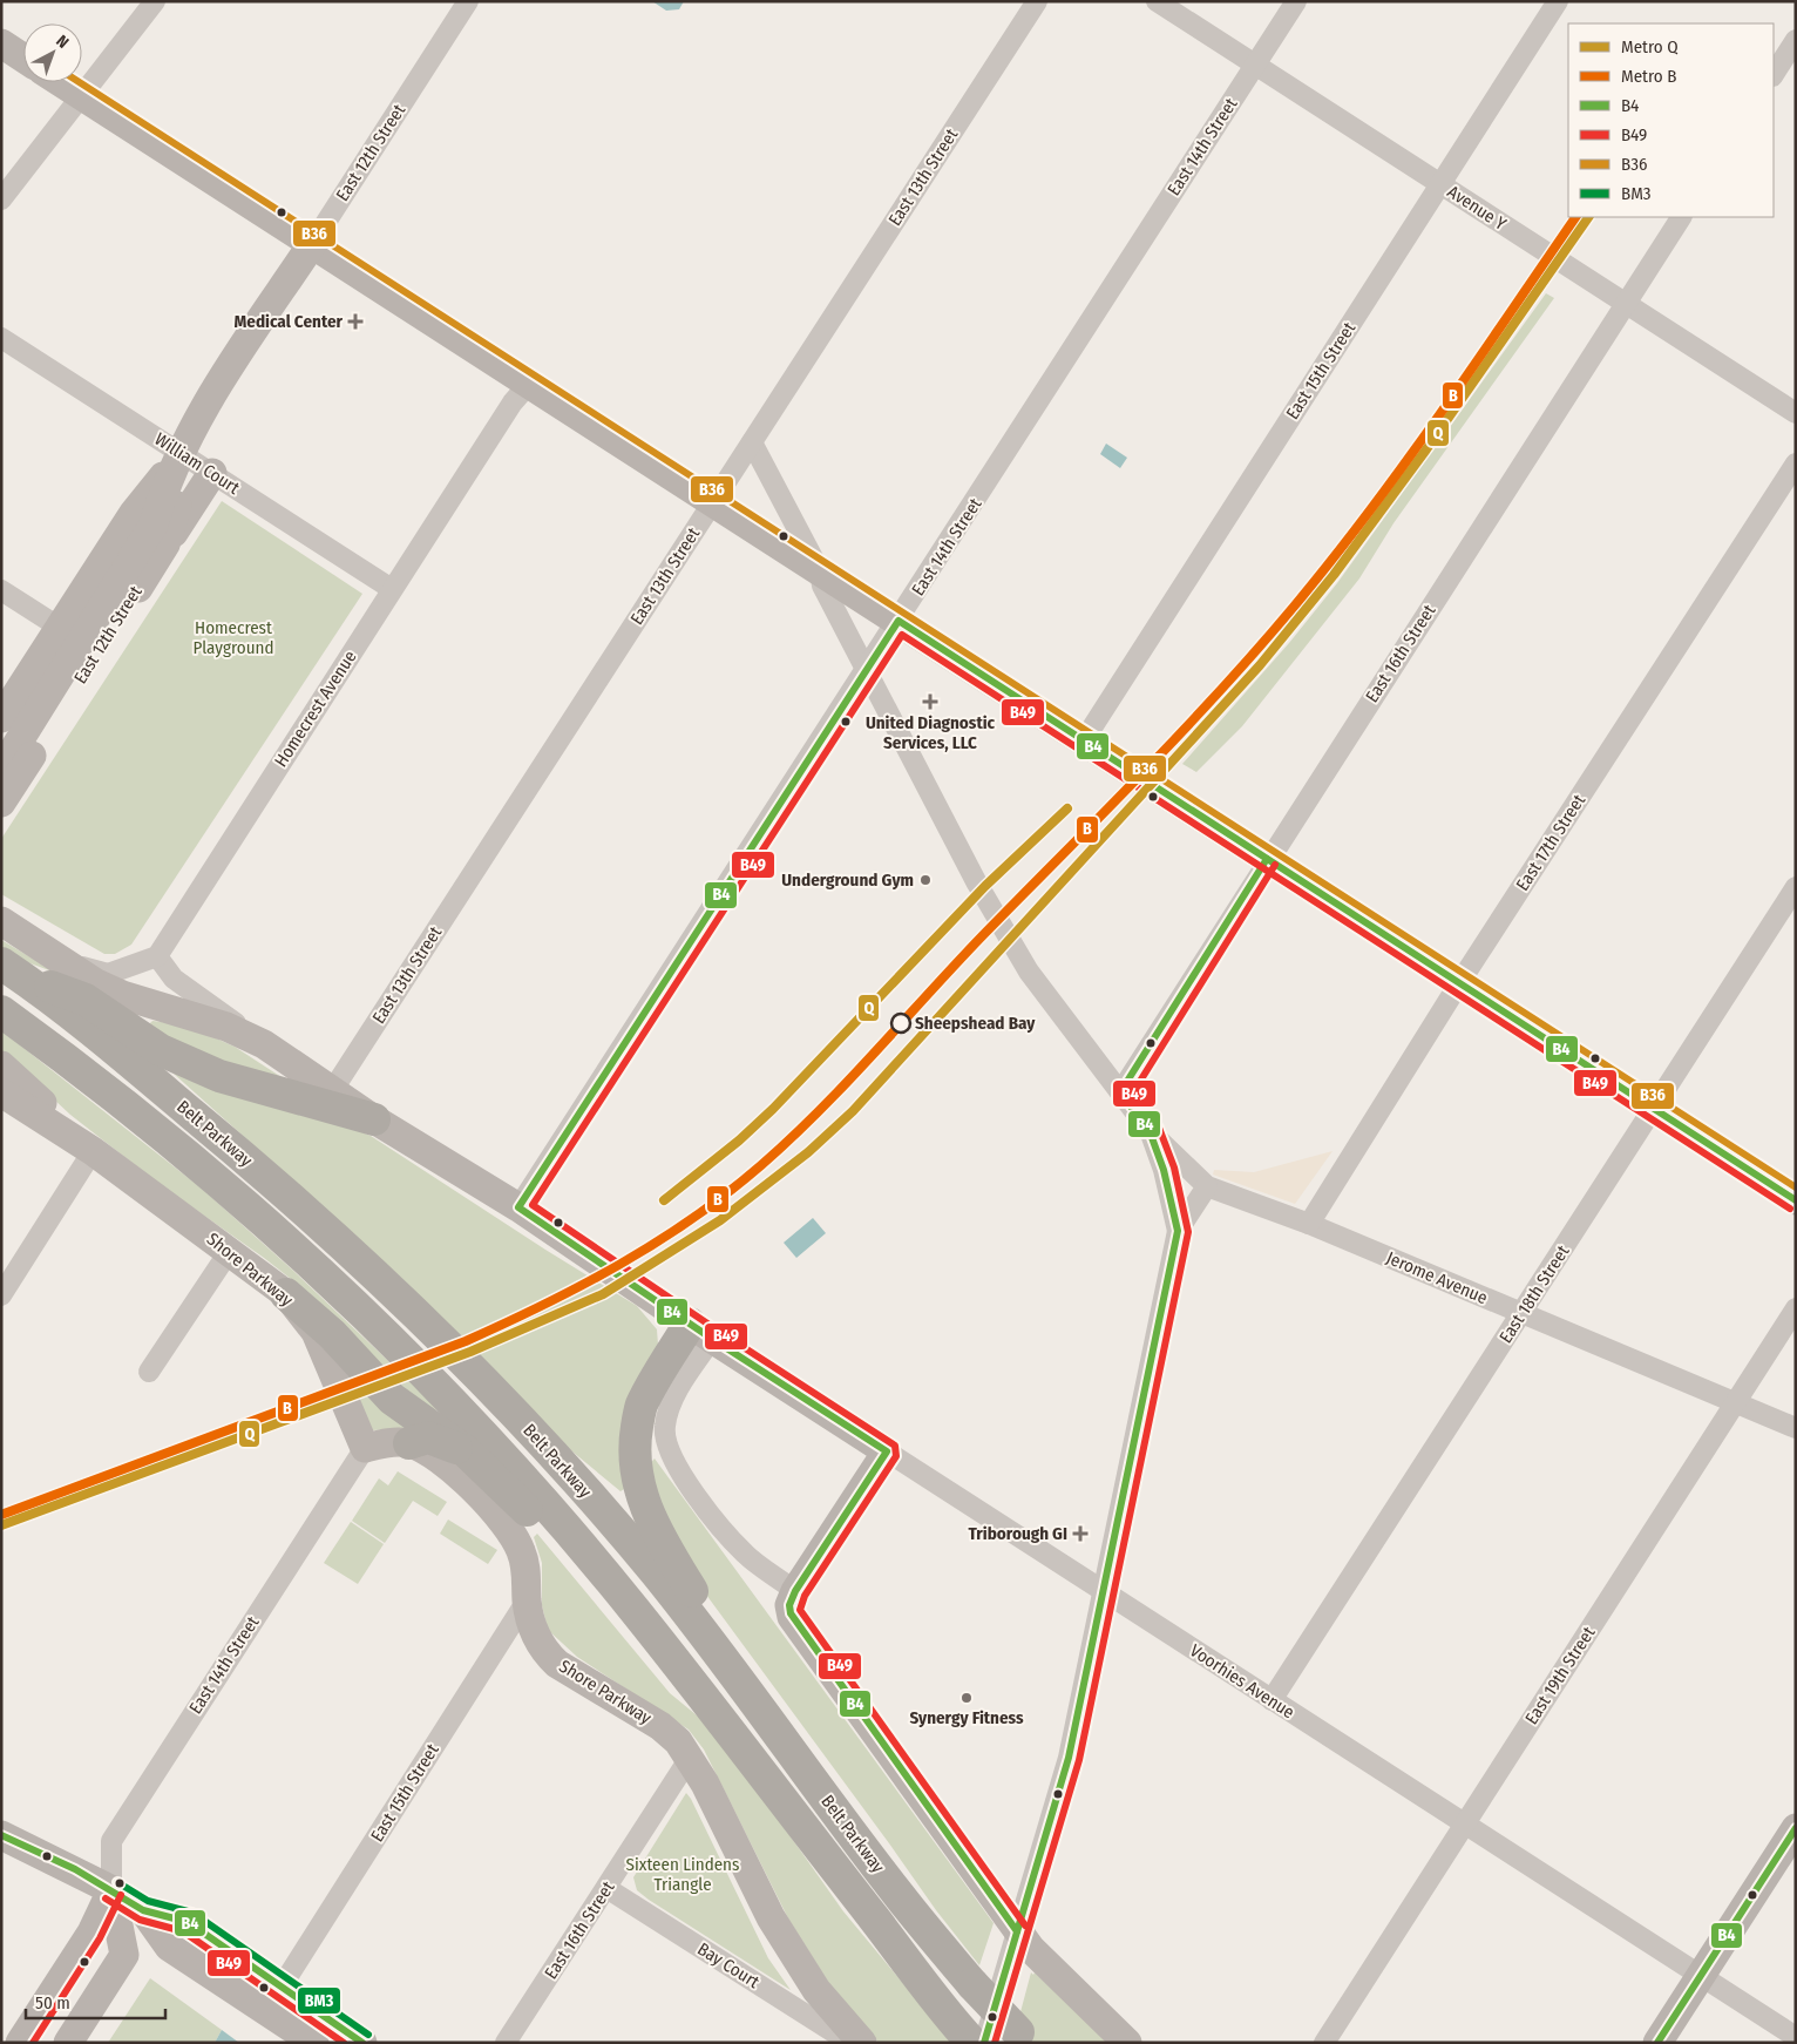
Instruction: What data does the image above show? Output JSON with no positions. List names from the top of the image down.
{
  "streets": {
    "highway": ["Belt Parkway"],
    "main road": ["East 12th Street", "Shore Parkway", "Voorhies Avenue"],
    "street": [
      "East 14th Street",
      "East 13th Street",
      "Avenue Y",
      "East 15th Street",
      "William Court",
      "East 16th Street",
      "Homecrest Avenue",
      "East 17th Street",
      "Jerome Avenue",
      "East 18th Street",
      "East 19th Street",
      "Bay Court"
    ]
  },
  "crossings": [
    ["East 14th Street", "Avenue Y"],
    ["East 14th Street", "Shore Parkway"],
    ["East 12th Street", "William Court"],
    ["Avenue Y", "East 15th Street"],
    ["Avenue Y", "East 16th Street"],
    ["East 15th Street", "Shore Parkway"],
    ["William Court", "Homecrest Avenue"],
    ["East 16th Street", "Shore Parkway"],
    ["East 16th Street", "Bay Court"],
    ["East 17th Street", "Jerome Avenue"],
    ["Jerome Avenue", "East 18th Street"],
    ["Jerome Avenue", "East 19th Street"],
    ["East 18th Street", "Voorhies Avenue"],
    ["East 19th Street", "Voorhies Avenue"]
  ],
  "parks": ["Homecrest Playground", "Sixteen Lindens Triangle"],
  "places": {
    "health": ["Medical Center", "United Diagnostic Services, LLC", "Triborough GI"],
    "other": ["Underground Gym", "Sheepshead Bay", "Synergy Fitness"]
  },
  "lines": [
    "transit line B36",
    "metro line Q",
    "metro line B",
    "transit line B4",
    "transit line B49",
    "transit line BM3"
  ],
  "legend": [
    "Metro Q",
    "Metro B",
    "B4",
    "B49",
    "B36",
    "BM3"
  ],
  "scale_bar": "50 m",
  "north": "top right"
}
